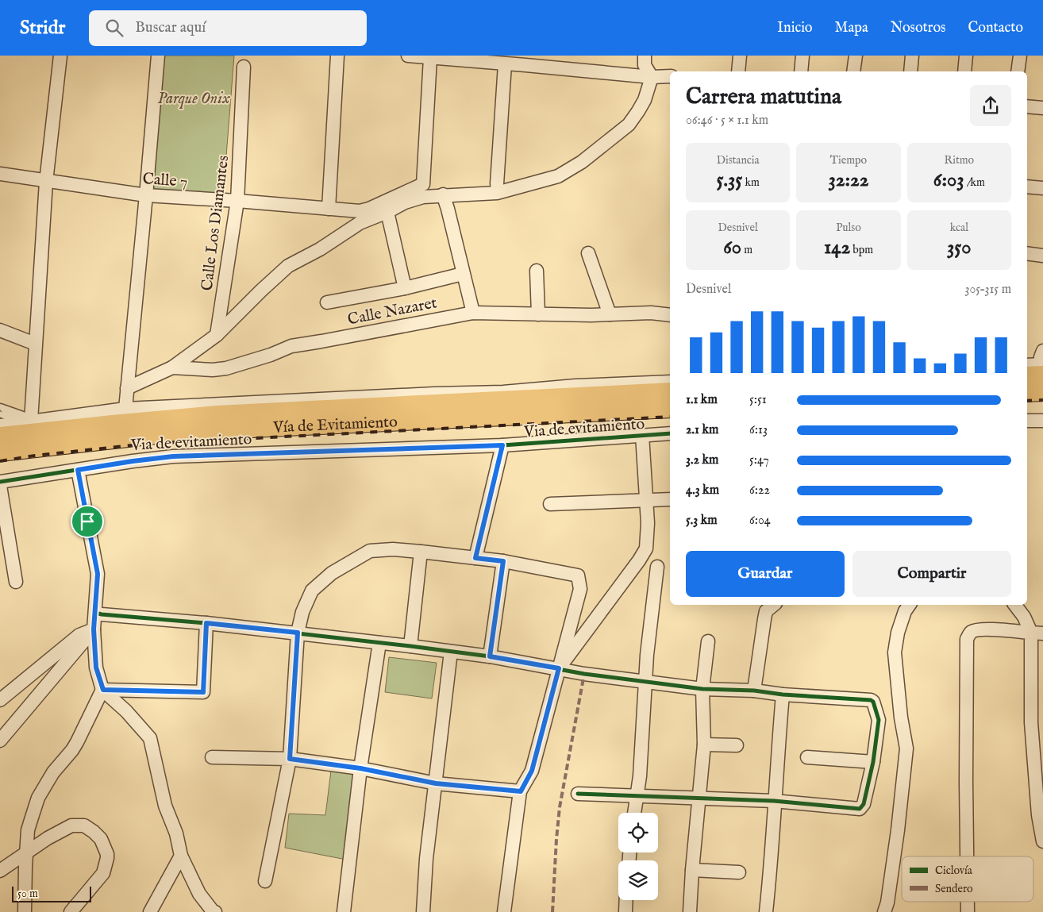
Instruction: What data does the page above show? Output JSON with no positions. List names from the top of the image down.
{
  "streets": {
    "highway": ["Vía de Evitamiento"],
    "street": [
      "Calle 7",
      "Calle Los Diamantes",
      "Calle Nazaret",
      "Via de evitamiento"
    ]
  },
  "crossings": [
    ["Calle 7", "Calle Los Diamantes"]
  ],
  "parks": ["Parque Onix"],
  "legend": ["Ciclovía", "Sendero"],
  "scale_bar": "50 m",
  "page": {
    "header": "Stridr",
    "search": "Buscar aquí",
    "nav": [
      "Inicio",
      "Mapa",
      "Nosotros",
      "Contacto"
    ],
    "heading": ["Carrera matutina", "06:46 · 5 × 1.1 km"],
    "stats": [
      ["Distancia", "5.35 km"],
      ["Tiempo", "32:22"],
      ["Ritmo", "6:03 /km"],
      ["Desnivel", "60 m"],
      ["Pulso", "142 bpm"],
      ["kcal", "350"]
    ],
    "chart": ["Desnivel", "305–315 m"],
    "list": [
      {
        "name": "1.1 km",
        "note": "5:51"
      },
      {
        "name": "2.1 km",
        "note": "6:13"
      },
      {
        "name": "3.2 km",
        "note": "5:47"
      },
      {
        "name": "4.3 km",
        "note": "6:22"
      },
      {
        "name": "5.3 km",
        "note": "6:04"
      }
    ],
    "buttons": ["Guardar", "Compartir"],
    "scale": "50 m"
  }
}
